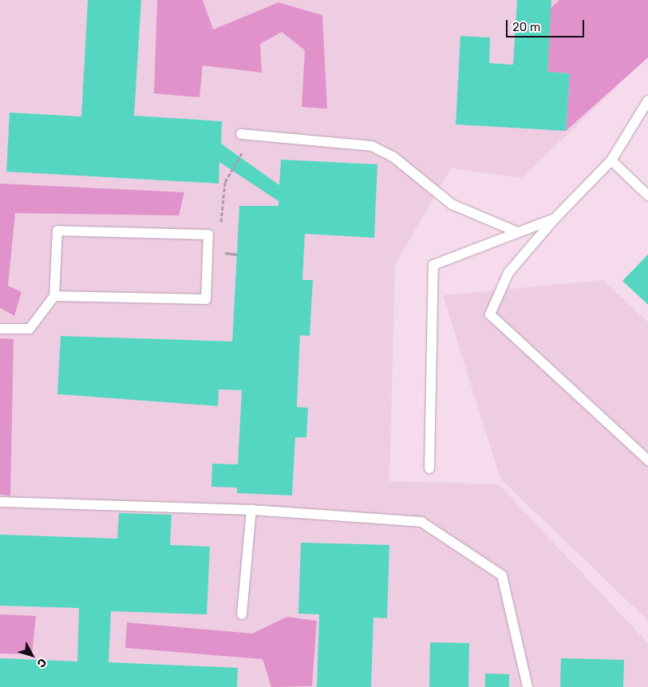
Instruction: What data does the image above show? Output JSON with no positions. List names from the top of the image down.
{
  "scale_bar": "20 m",
  "north": "bottom right"
}
